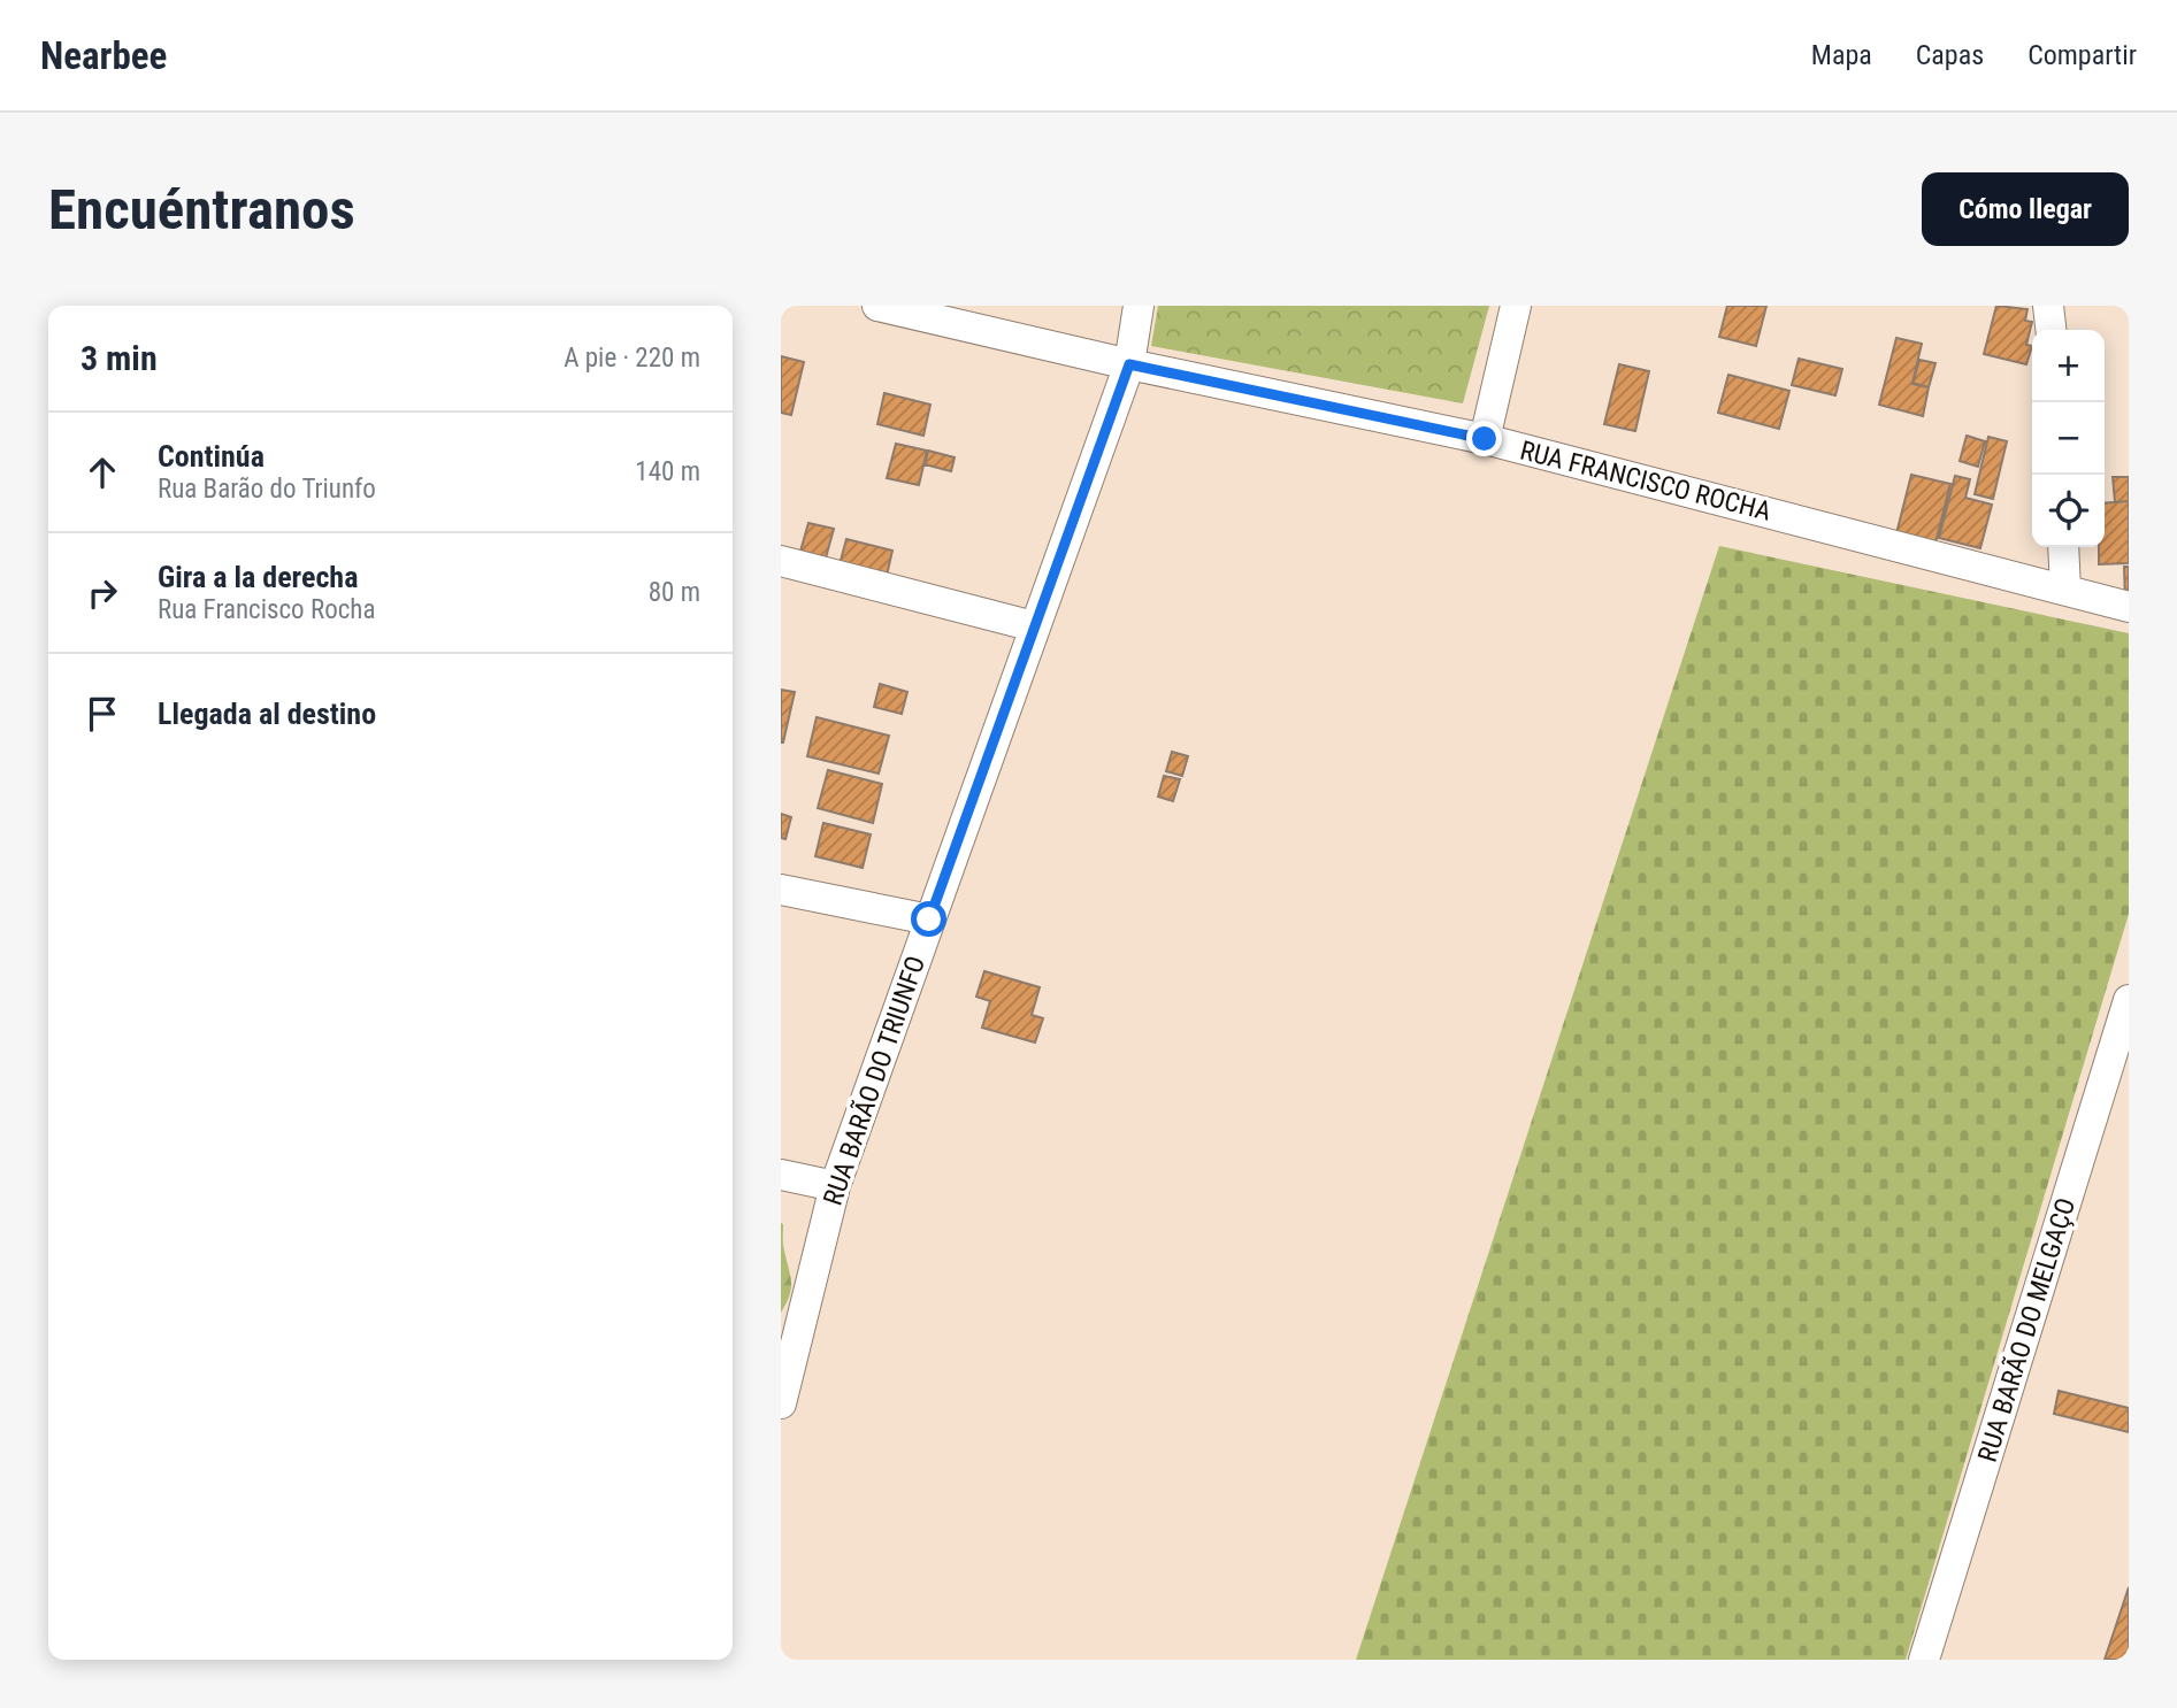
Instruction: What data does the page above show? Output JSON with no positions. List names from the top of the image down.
{
  "streets": {
    "street": ["RUA FRANCISCO ROCHA", "RUA BARÃO DO TRIUNFO", "RUA BARÃO DO MELGAÇO"]
  },
  "crossings": [
    ["RUA FRANCISCO ROCHA", "RUA BARÃO DO TRIUNFO"]
  ],
  "page": {
    "header": "Nearbee",
    "nav": ["Mapa", "Capas", "Compartir"],
    "buttons": "Cómo llegar",
    "title": "Encuéntranos",
    "heading": ["3 min", "A pie · 220 m"],
    "map_buttons": ["+", "−"],
    "list": [
      ["Continúa", "Rua Barão do Triunfo", "140 m"],
      ["Gira a la derecha", "Rua Francisco Rocha", "80 m"],
      "Llegada al destino"
    ]
  }
}
